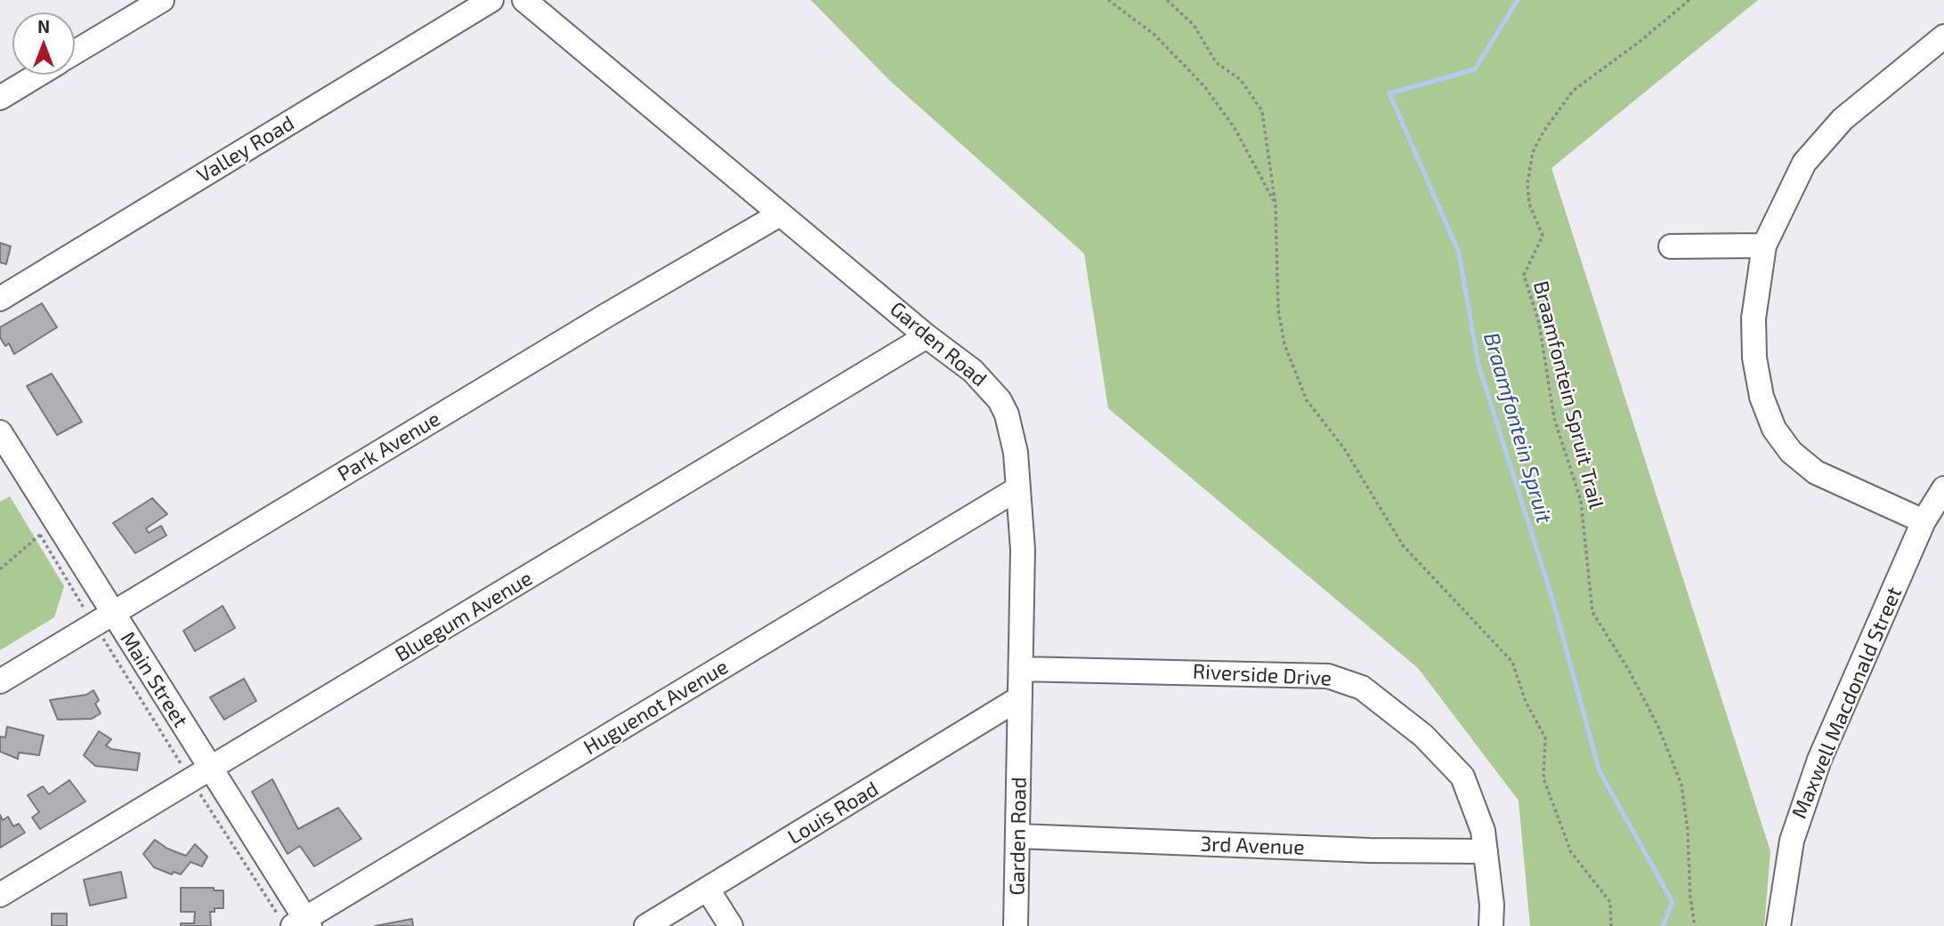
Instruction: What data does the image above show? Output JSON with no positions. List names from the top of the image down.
{
  "streets": {
    "street": [
      "Valley Road",
      "Garden Road",
      "Park Avenue",
      "Bluegum Avenue",
      "Riverside Drive",
      "Main Street",
      "Maxwell Macdonald Street",
      "Huguenot Avenue",
      "Louis Road",
      "3rd Avenue"
    ],
    "path": ["Braamfontein Spruit Trail"]
  },
  "crossings": [
    ["Garden Road", "Park Avenue"],
    ["Garden Road", "Bluegum Avenue"],
    ["Garden Road", "Riverside Drive"],
    ["Garden Road", "Huguenot Avenue"],
    ["Garden Road", "Louis Road"],
    ["Garden Road", "3rd Avenue"],
    ["Park Avenue", "Main Street"],
    ["Bluegum Avenue", "Main Street"],
    ["Riverside Drive", "3rd Avenue"],
    ["Main Street", "Huguenot Avenue"]
  ],
  "water": ["Braamfontein Spruit"],
  "north": "top"
}
